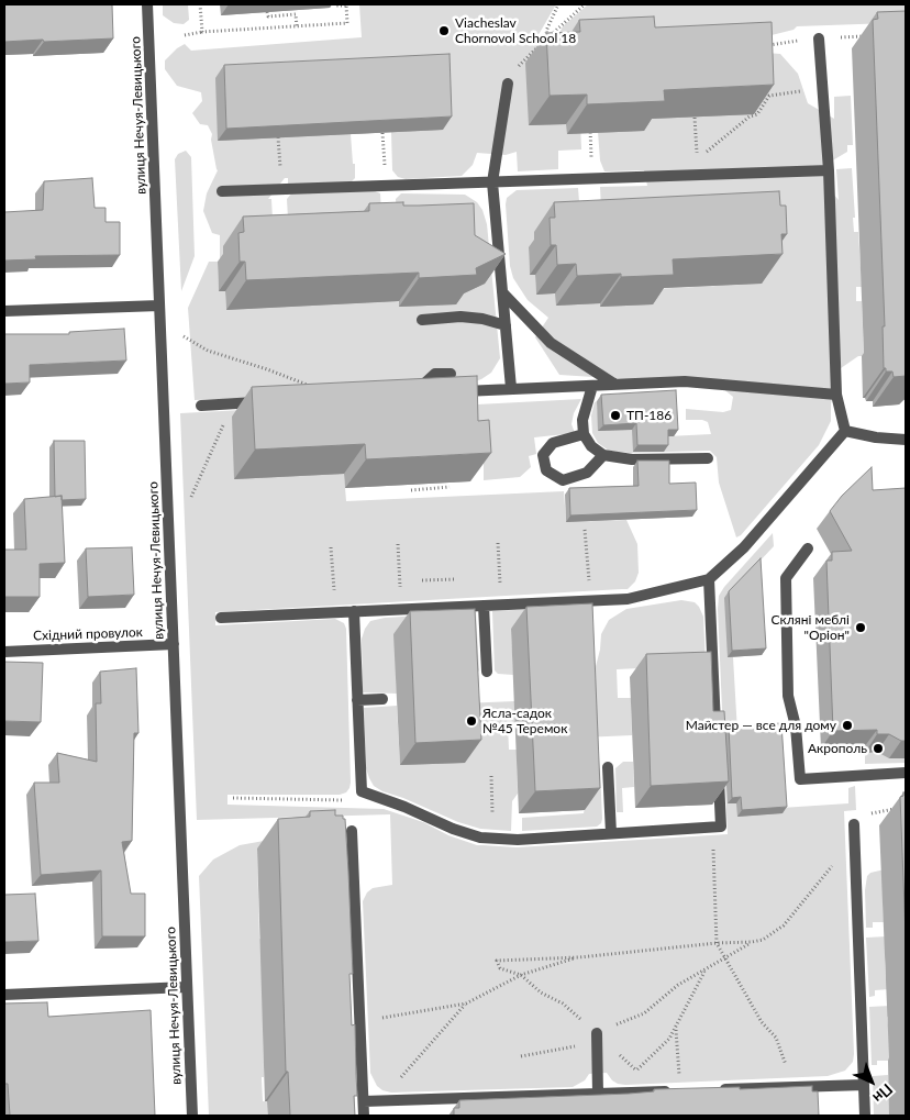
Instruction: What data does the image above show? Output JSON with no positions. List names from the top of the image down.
{
  "streets": {
    "street": ["вулиця Нечуя-Левицького", "Східний провулок"]
  },
  "crossings": [
    ["вулиця Нечуя-Левицького", "Східний провулок"]
  ],
  "places": [
    "Viacheslav Chornovol School 18",
    "ТП-186",
    "Скляні меблі \"Оріон\"",
    "Ясла-садок №45 Теремок",
    "Майстер — все для дому",
    "Акрополь"
  ],
  "north": "bottom right"
}
